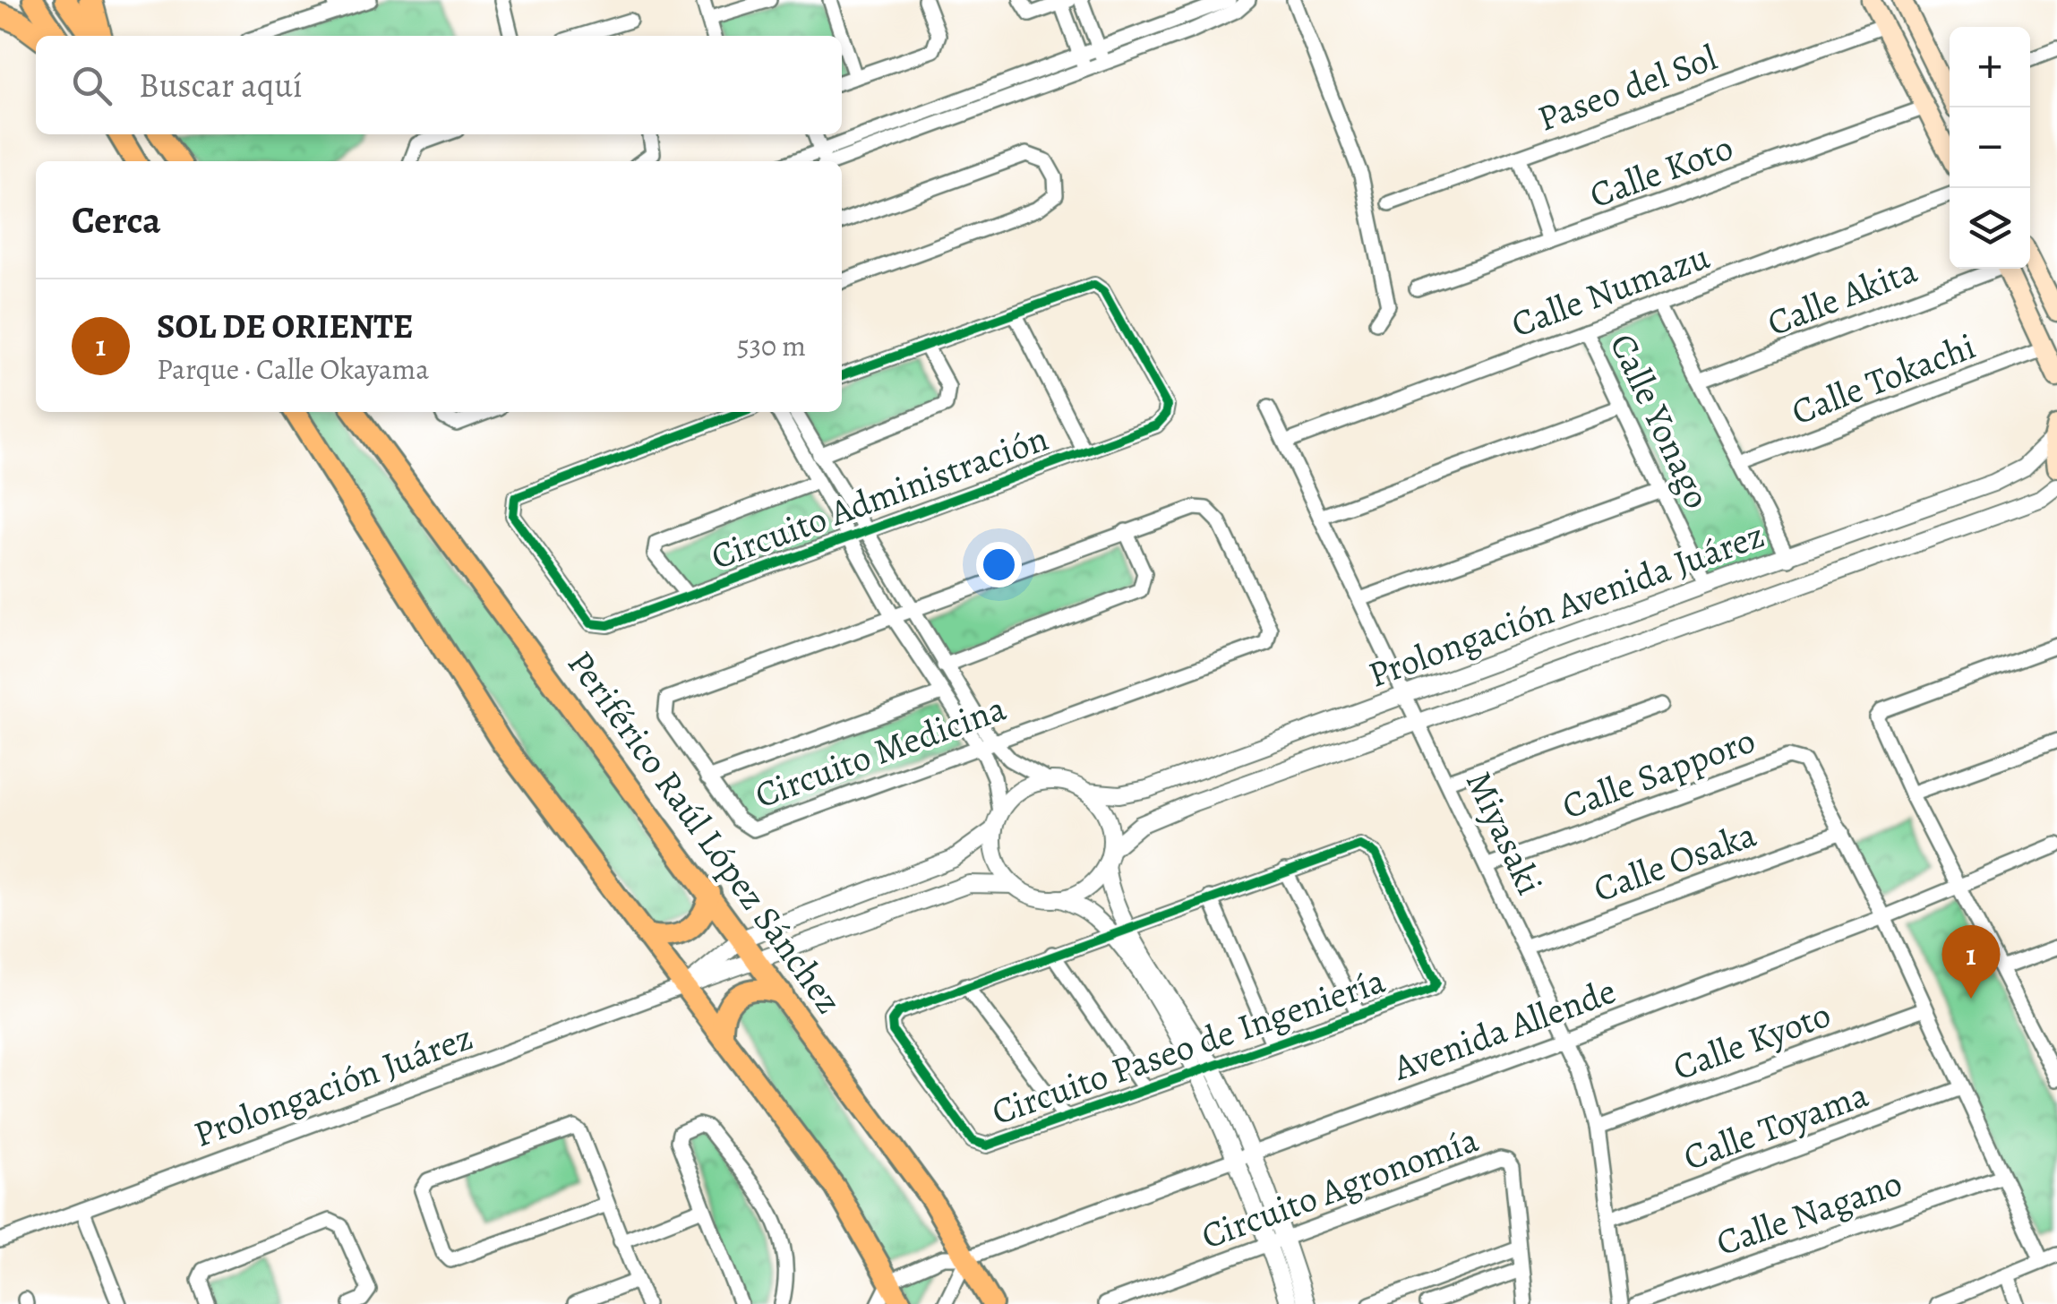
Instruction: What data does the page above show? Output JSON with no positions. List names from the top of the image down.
{
  "streets": {
    "main road": ["Periférico Raúl López Sánchez"],
    "street": [
      "Paseo del Sol",
      "Calle Koto",
      "Calle Numazu",
      "Calle Akita",
      "Calle Tokachi",
      "Calle Yonago",
      "Circuito Administración",
      "Prolongación Avenida Juárez",
      "Circuito Medicina",
      "Calle Sapporo",
      "Miyasaki",
      "Calle Osaka",
      "Avenida Allende",
      "Calle Kyoto",
      "Circuito Paseo de Ingeniería",
      "Prolongación Juárez",
      "Calle Toyama",
      "Circuito Agronomía",
      "Calle Nagano"
    ]
  },
  "crossings": [
    ["Calle Numazu", "Calle Yonago"],
    ["Calle Numazu", "Miyasaki"],
    ["Calle Yonago", "Prolongación Avenida Juárez"],
    ["Prolongación Avenida Juárez", "Miyasaki"],
    ["Calle Sapporo", "Miyasaki"],
    ["Calle Sapporo", "Calle Osaka"],
    ["Periférico Raúl López Sánchez", "Avenida Allende"],
    ["Miyasaki", "Calle Osaka"],
    ["Miyasaki", "Avenida Allende"],
    ["Miyasaki", "Calle Kyoto"],
    ["Miyasaki", "Calle Toyama"]
  ],
  "page": {
    "map_buttons": ["+", "−"],
    "search": "Buscar aquí",
    "heading": "Cerca",
    "list": [
      {
        "mark": "1",
        "name": "SOL DE ORIENTE",
        "note": "Parque · Calle Okayama",
        "value": "530 m"
      }
    ],
    "pins": "1"
  }
}
